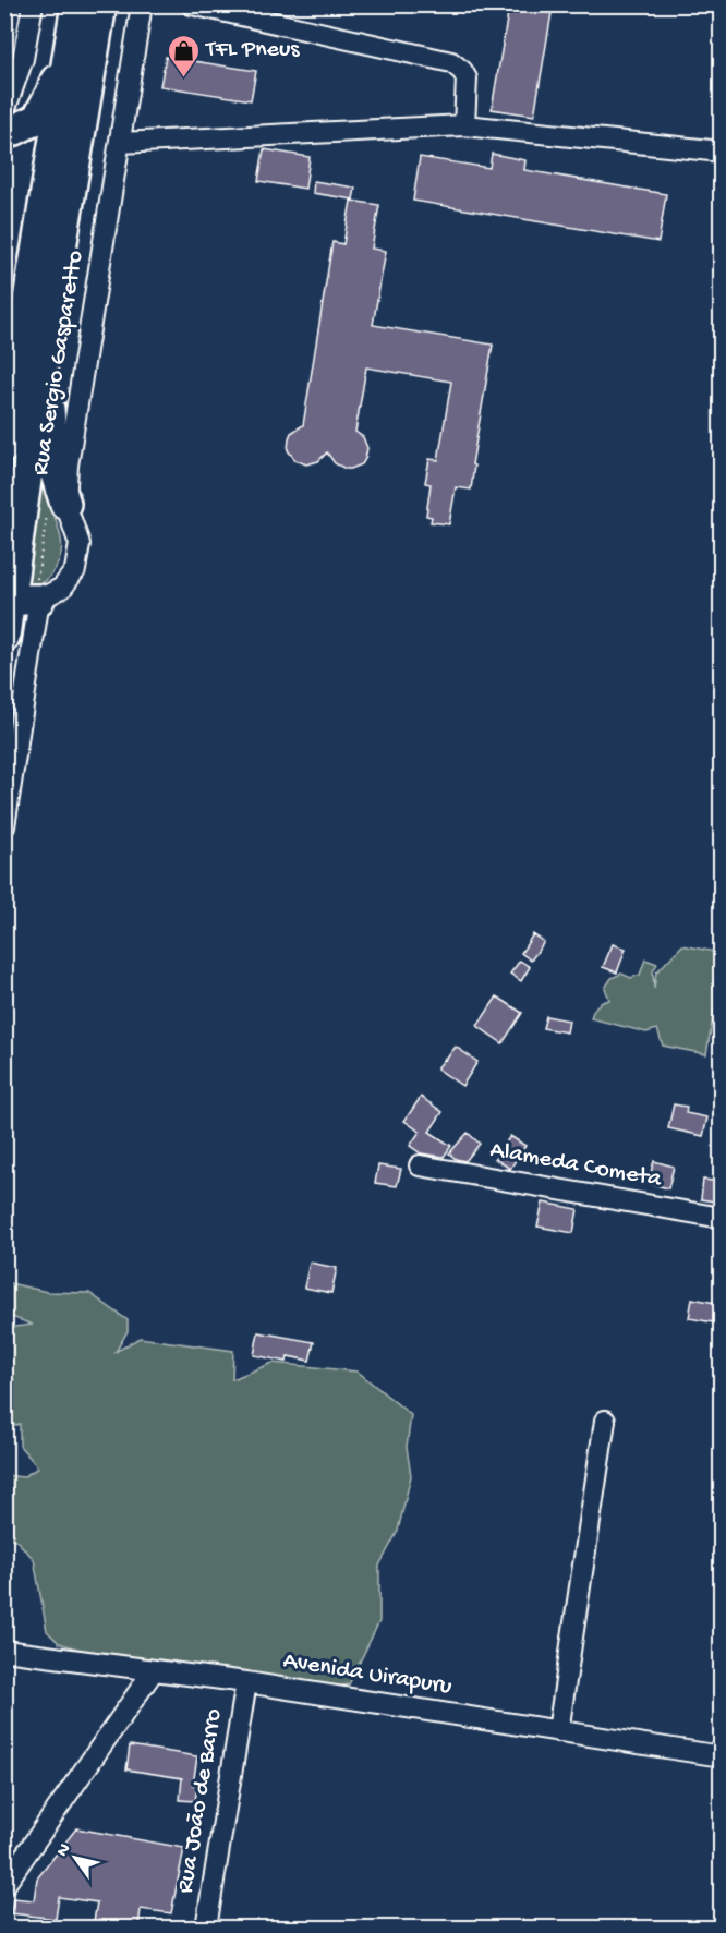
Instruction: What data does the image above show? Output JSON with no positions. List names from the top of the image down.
{
  "streets": {
    "street": [
      "Rua Sergio Gasparetto",
      "Alameda Cometa",
      "Avenida Uirapuru",
      "Rua João de Barro"
    ]
  },
  "crossings": [
    ["Avenida Uirapuru", "Rua João de Barro"]
  ],
  "places": {
    "shop": ["TFL Pneus"]
  },
  "north": "top left"
}
